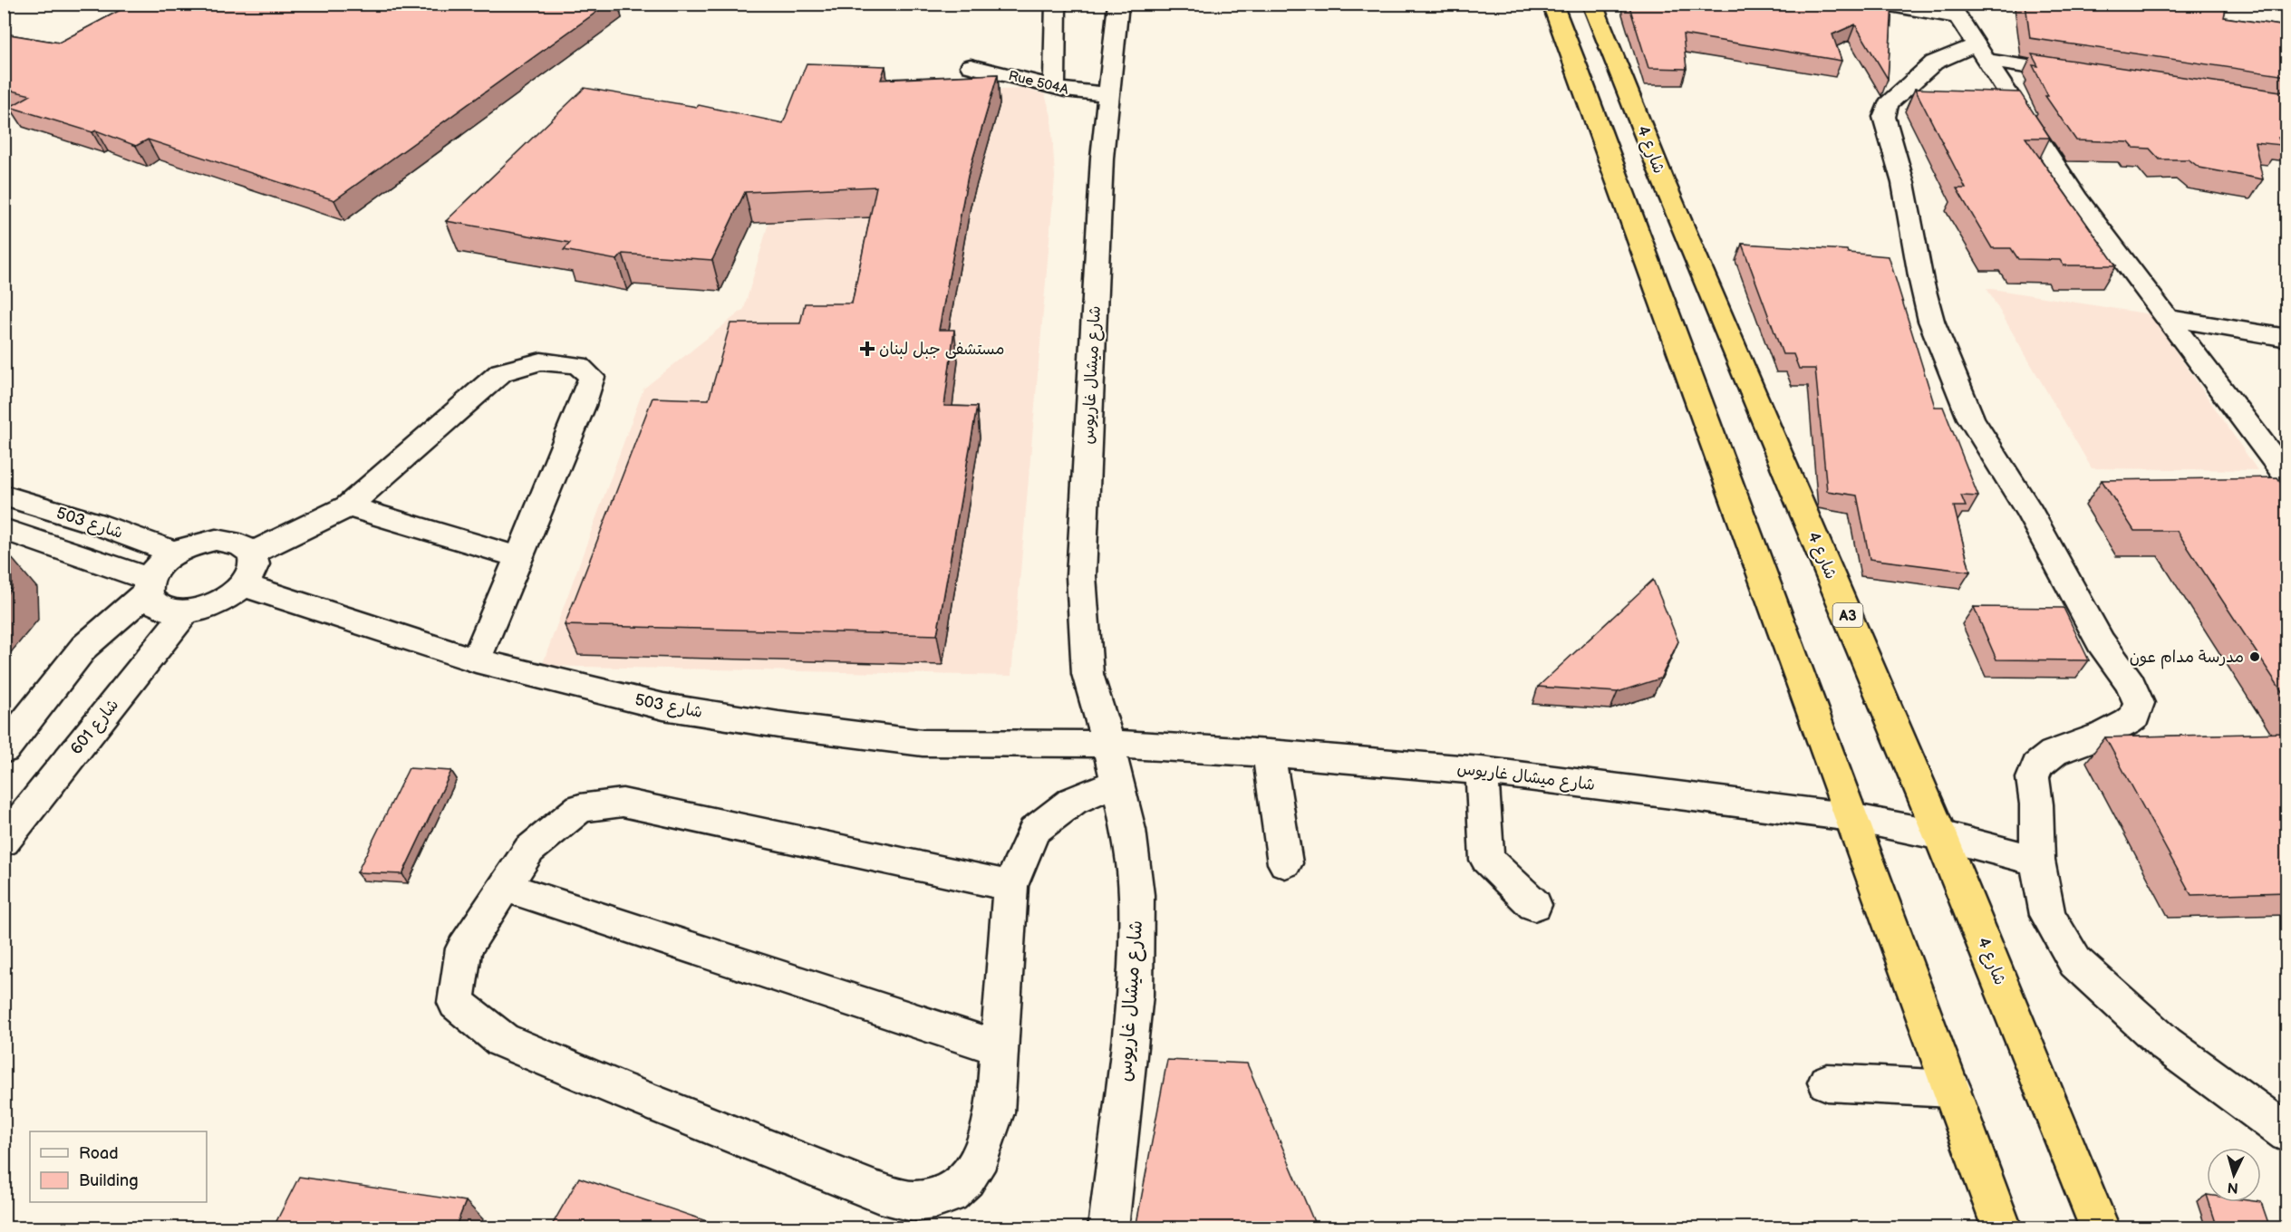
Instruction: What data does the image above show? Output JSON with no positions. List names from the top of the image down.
{
  "streets": {
    "highway": ["شارع 4", "A3"],
    "street": [
      "Rue 504A",
      "شارع ميشال غاريوس",
      "شارع 503",
      "شارع 601"
    ]
  },
  "crossings": [
    ["Rue 504A", "شارع ميشال غاريوس"],
    ["شارع 4", "شارع ميشال غاريوس"],
    ["شارع ميشال غاريوس", "شارع 503"],
    ["شارع 503", "شارع 601"]
  ],
  "places": {
    "health": ["مستشفى جبل لبنان"],
    "other": ["مدرسة مدام عون"]
  },
  "legend": ["Road", "Building"],
  "north": "bottom"
}
